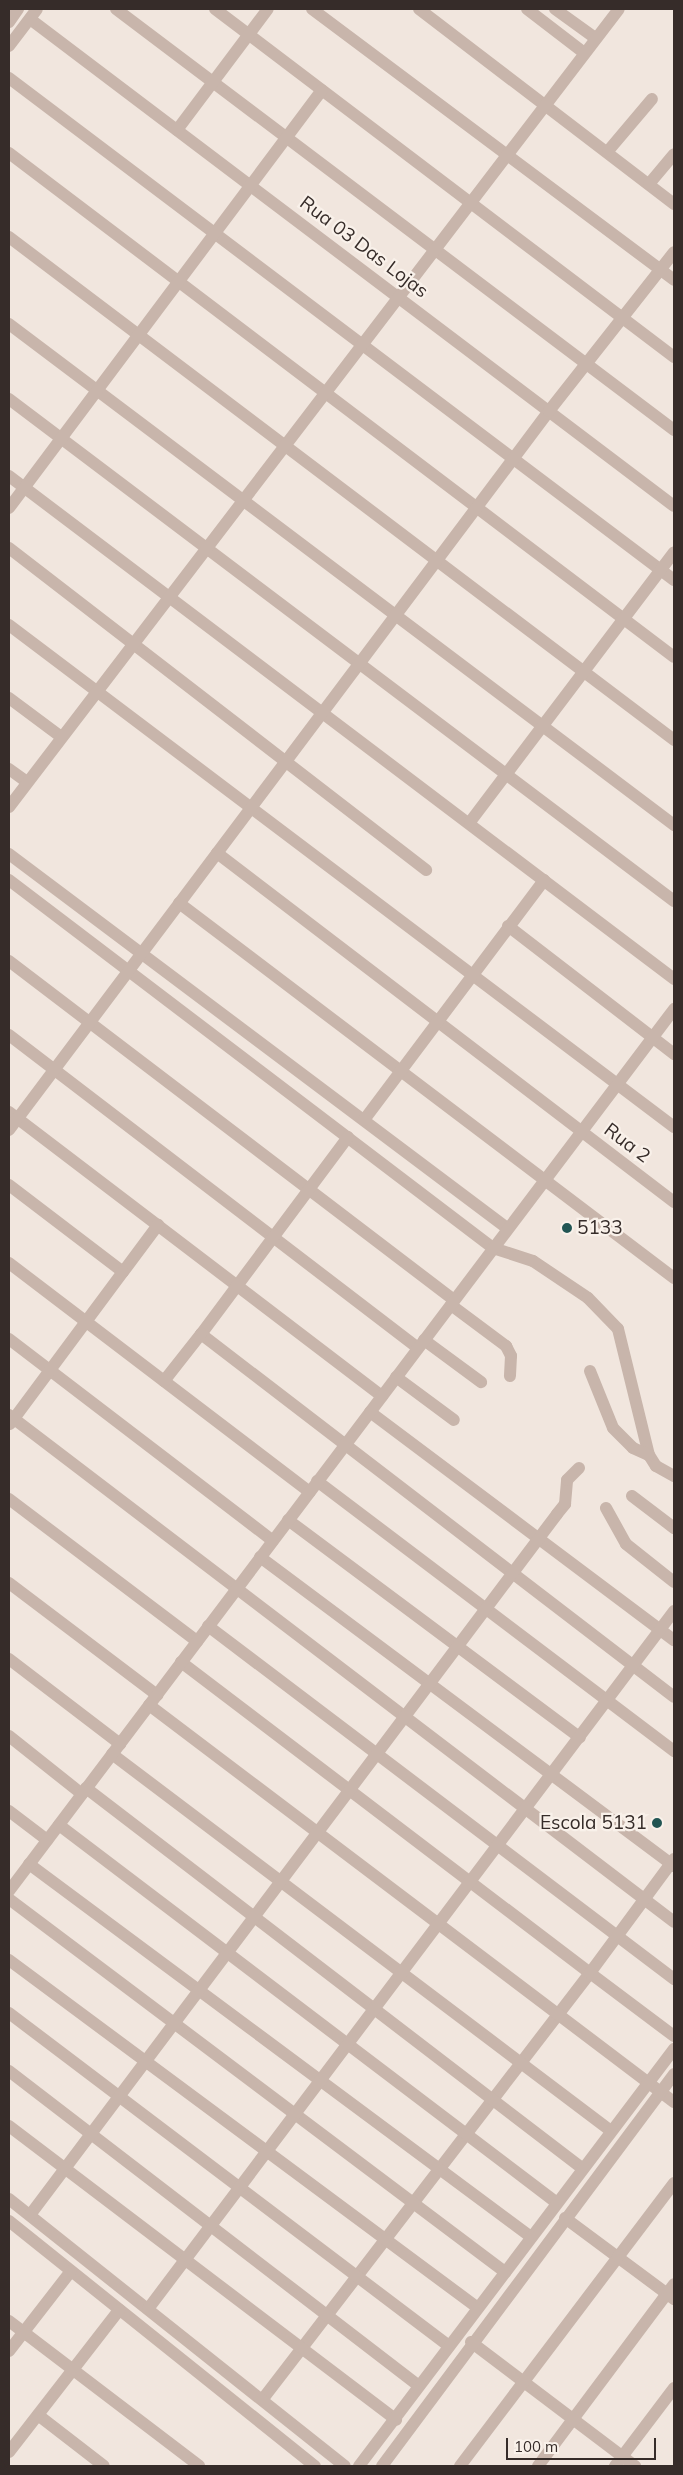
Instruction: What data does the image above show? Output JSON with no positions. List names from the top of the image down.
{
  "streets": {
    "street": ["Rua 03 Das Lojas", "Rua 2"]
  },
  "places": ["5133", "Escola 5131"],
  "scale_bar": "100 m"
}
